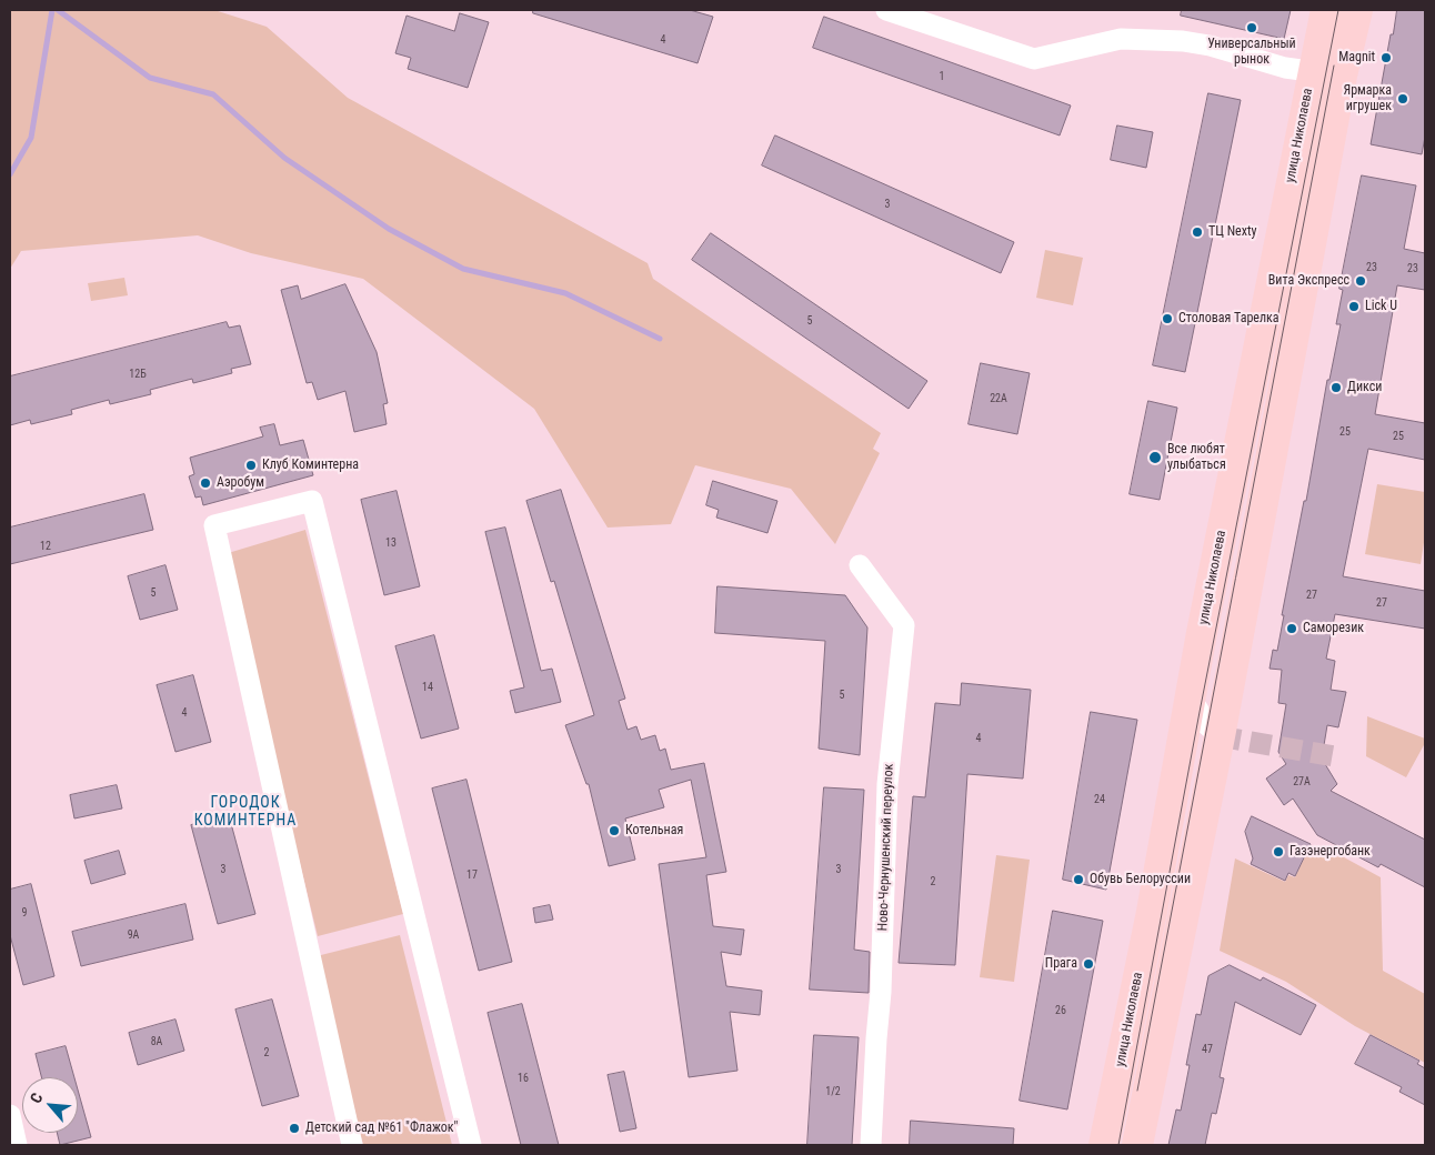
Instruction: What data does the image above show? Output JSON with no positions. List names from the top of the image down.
{
  "streets": {
    "main road": ["улица Николаева"],
    "street": ["Ново-Чернушенский переулок"]
  },
  "districts": ["ГОРОДОК КОМИНТЕРНА"],
  "places": [
    "Универсальный рынок",
    "Magnit",
    "Ярмарка игрушек",
    "ТЦ Nexty",
    "Вита Экспресс",
    "Lick U",
    "Столовая Тарелка",
    "Дикси",
    "Все любят улыбаться",
    "Клуб Коминтерна",
    "Аэробум",
    "Саморезик",
    "Котельная",
    "Газэнергобанк",
    "Обувь Белоруссии",
    "Прага",
    "Детский сад №61 \"Флажок\""
  ],
  "house_numbers": [
    "4",
    "1",
    "3",
    "23",
    "23",
    "5",
    "12Б",
    "22А",
    "25",
    "25",
    "13",
    "12",
    "5",
    "27",
    "27",
    "14",
    "5",
    "4",
    "4",
    "27А",
    "24",
    "3",
    "3",
    "17",
    "2",
    "9",
    "9А",
    "26",
    "8А",
    "47",
    "2",
    "16",
    "1/2"
  ],
  "north": "top left"
}
